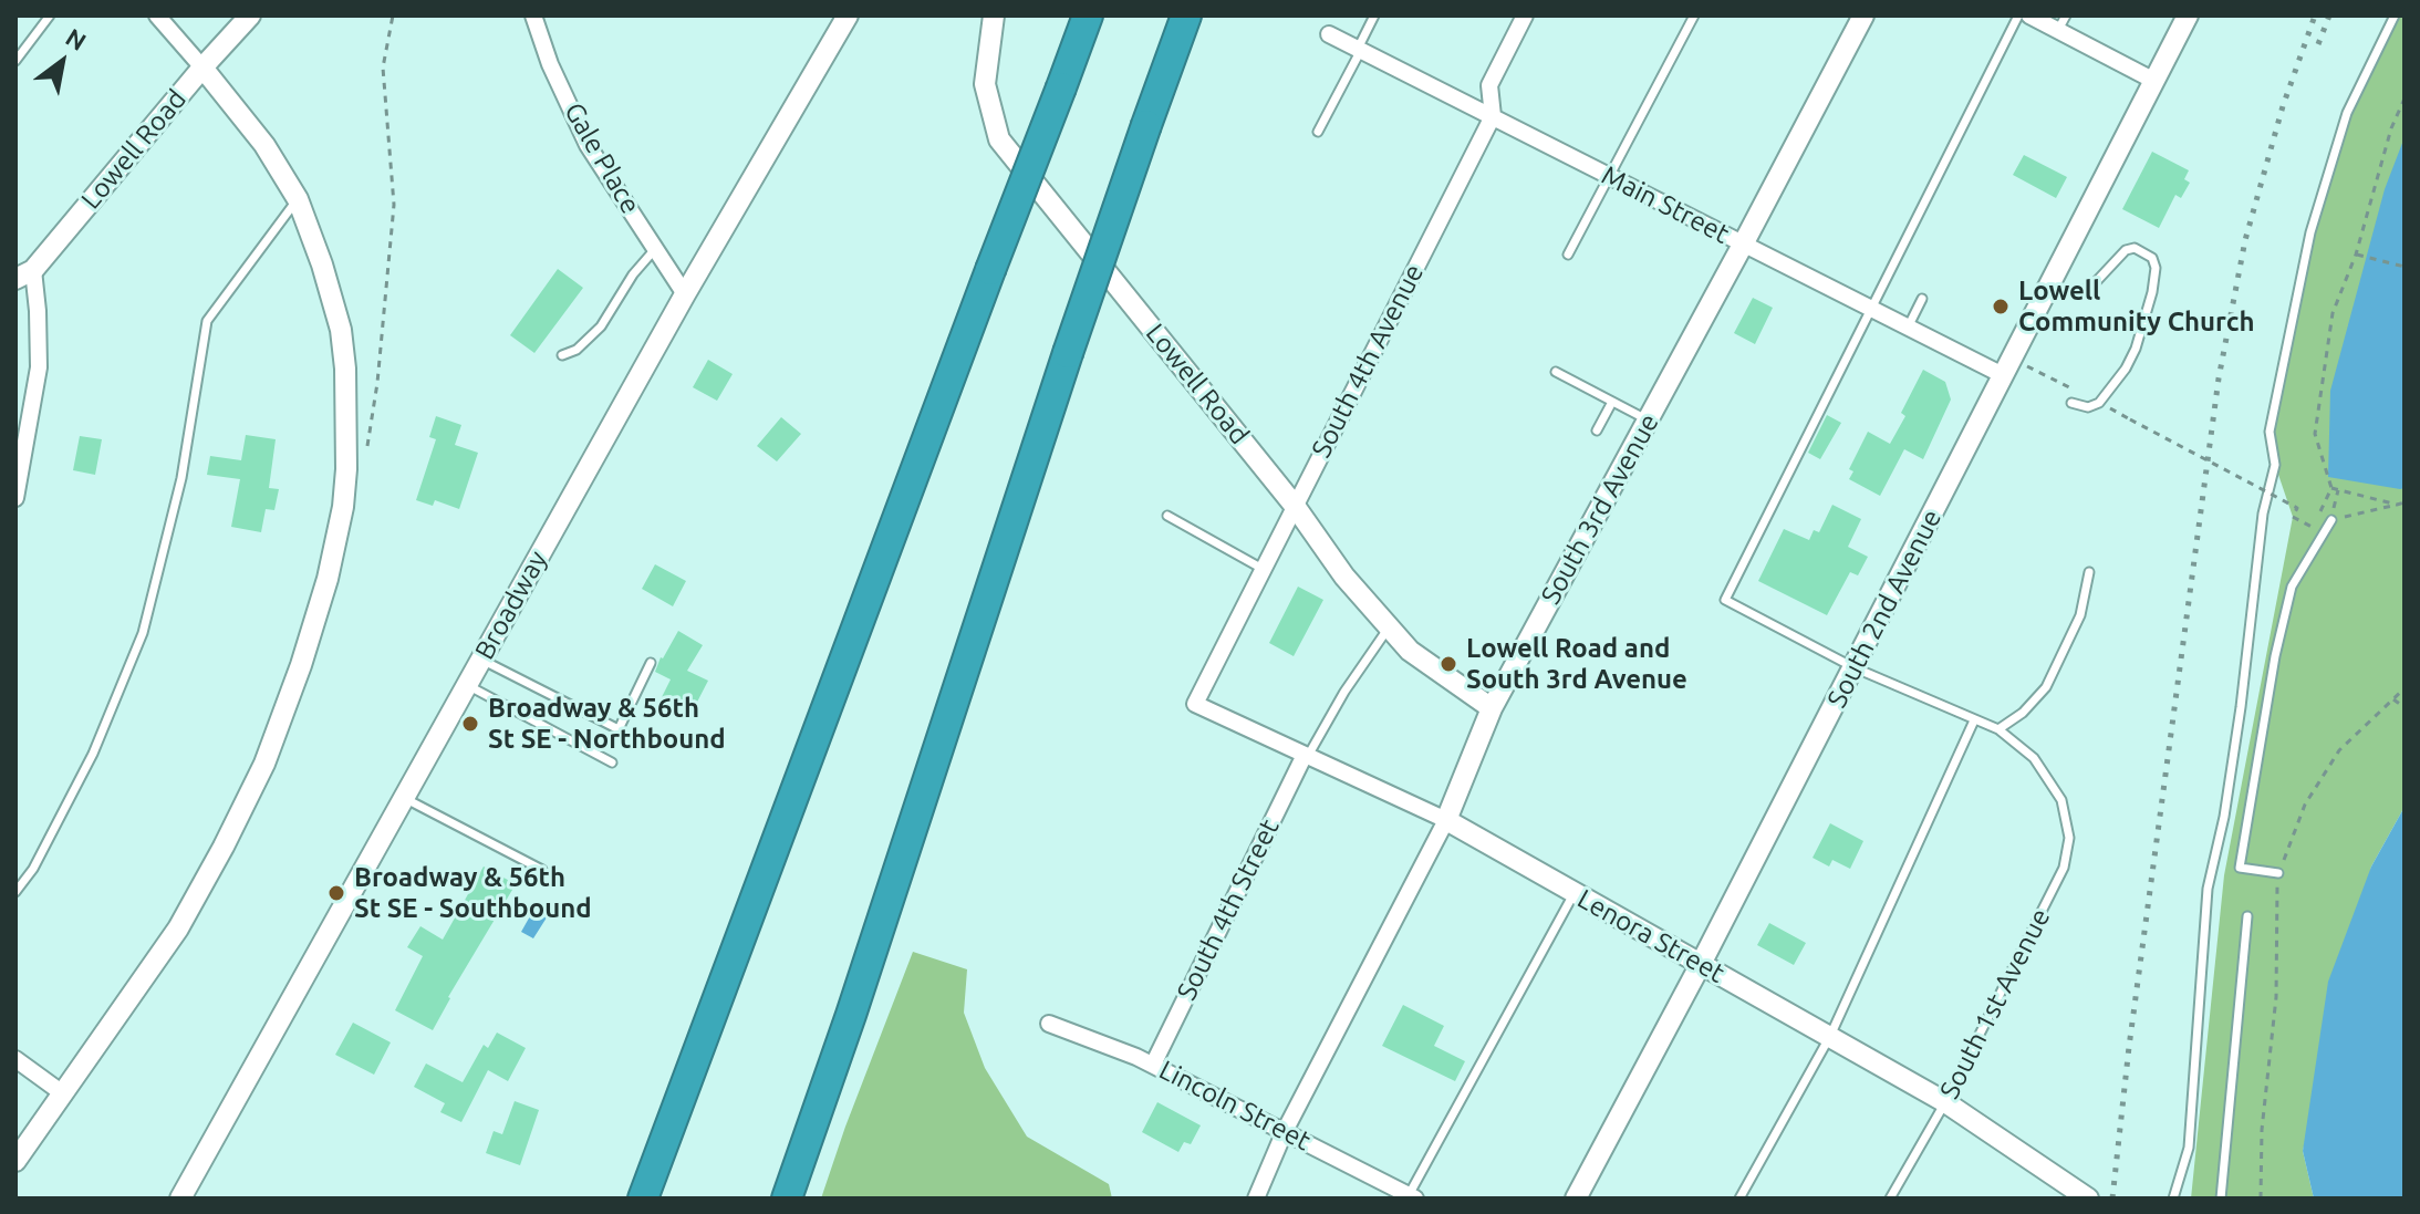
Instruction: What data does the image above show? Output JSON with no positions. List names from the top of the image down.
{
  "streets": {
    "street": [
      "Lowell Road",
      "Gale Place",
      "Main Street",
      "South 4th Avenue",
      "South 3rd Avenue",
      "Broadway",
      "South 2nd Avenue",
      "South 4th Street",
      "Lenora Street",
      "Lincoln Street"
    ],
    "lane": ["South 1st Avenue"]
  },
  "crossings": [
    ["Lowell Road", "South 4th Avenue"],
    ["Lowell Road", "South 3rd Avenue"],
    ["Gale Place", "Broadway"],
    ["Main Street", "South 4th Avenue"],
    ["Main Street", "South 3rd Avenue"],
    ["Main Street", "South 2nd Avenue"],
    ["South 4th Avenue", "Lenora Street"],
    ["South 3rd Avenue", "Lenora Street"],
    ["South 3rd Avenue", "Lincoln Street"],
    ["South 2nd Avenue", "Lenora Street"],
    ["South 4th Street", "Lenora Street"],
    ["South 4th Street", "Lincoln Street"],
    ["Lenora Street", "South 1st Avenue"]
  ],
  "places": [
    "Lowell Community Church",
    "Lowell Road and South 3rd Avenue",
    "Broadway & 56th St SE - Northbound",
    "Broadway & 56th St SE - Southbound"
  ],
  "north": "top right"
}
